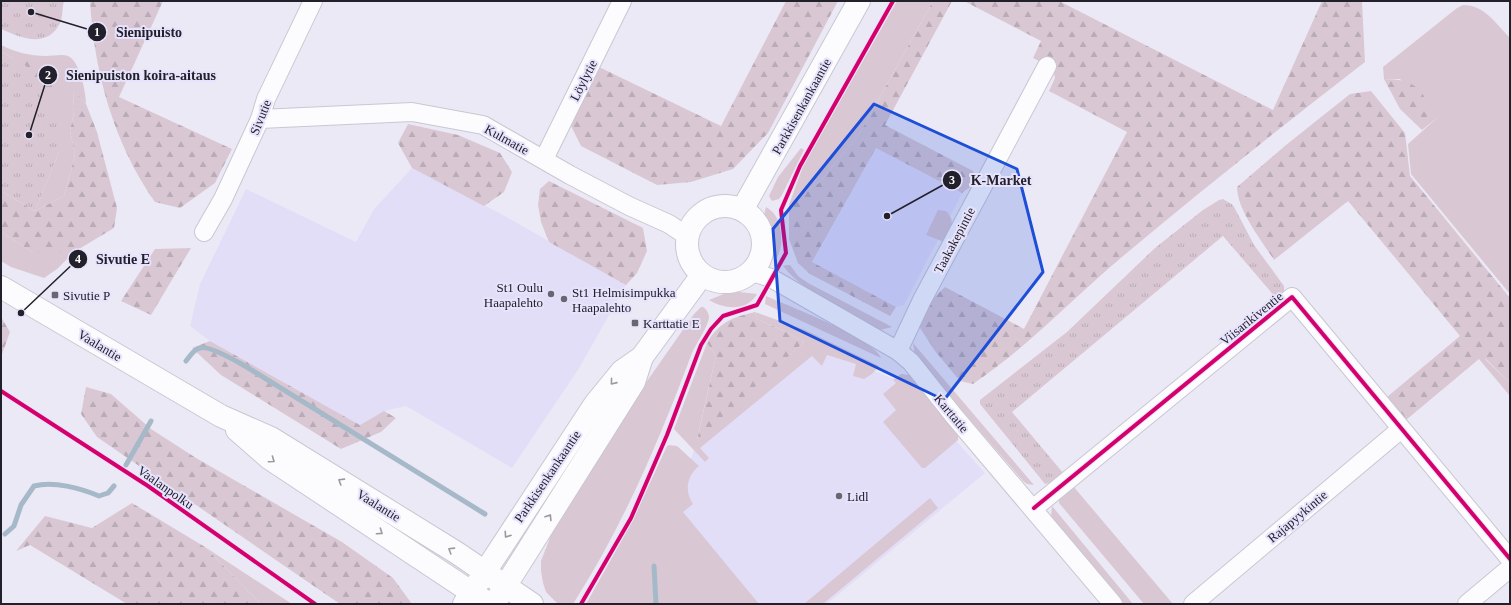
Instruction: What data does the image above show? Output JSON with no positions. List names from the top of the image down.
{
  "streets": {
    "main road": ["Parkkisenkankaantie", "Vaalantie"],
    "street": [
      "Löylytie",
      "Sivutie",
      "Kulmatie",
      "Taakakepintie",
      "Viisarikiventie",
      "Karttatie",
      "Rajapyykintie"
    ],
    "cycle path": ["Vaalanpolku"]
  },
  "crossings": [
    ["Löylytie", "Kulmatie"],
    ["Parkkisenkankaantie", "Kulmatie"],
    ["Parkkisenkankaantie", "Vaalantie"],
    ["Parkkisenkankaantie", "Karttatie"],
    ["Sivutie", "Kulmatie"],
    ["Kulmatie", "Karttatie"],
    ["Taakakepintie", "Karttatie"],
    ["Viisarikiventie", "Karttatie"],
    ["Viisarikiventie", "Rajapyykintie"]
  ],
  "places": {
    "other": [
      "Sienipuisto",
      "Sienipuiston koira-aitaus",
      "K-Market",
      "St1 Oulu Haapalehto",
      "St1 Helmisimpukka Haapalehto",
      "Sivutie E",
      "Lidl"
    ],
    "transit": ["Sivutie P", "Karttatie E"]
  }
}
